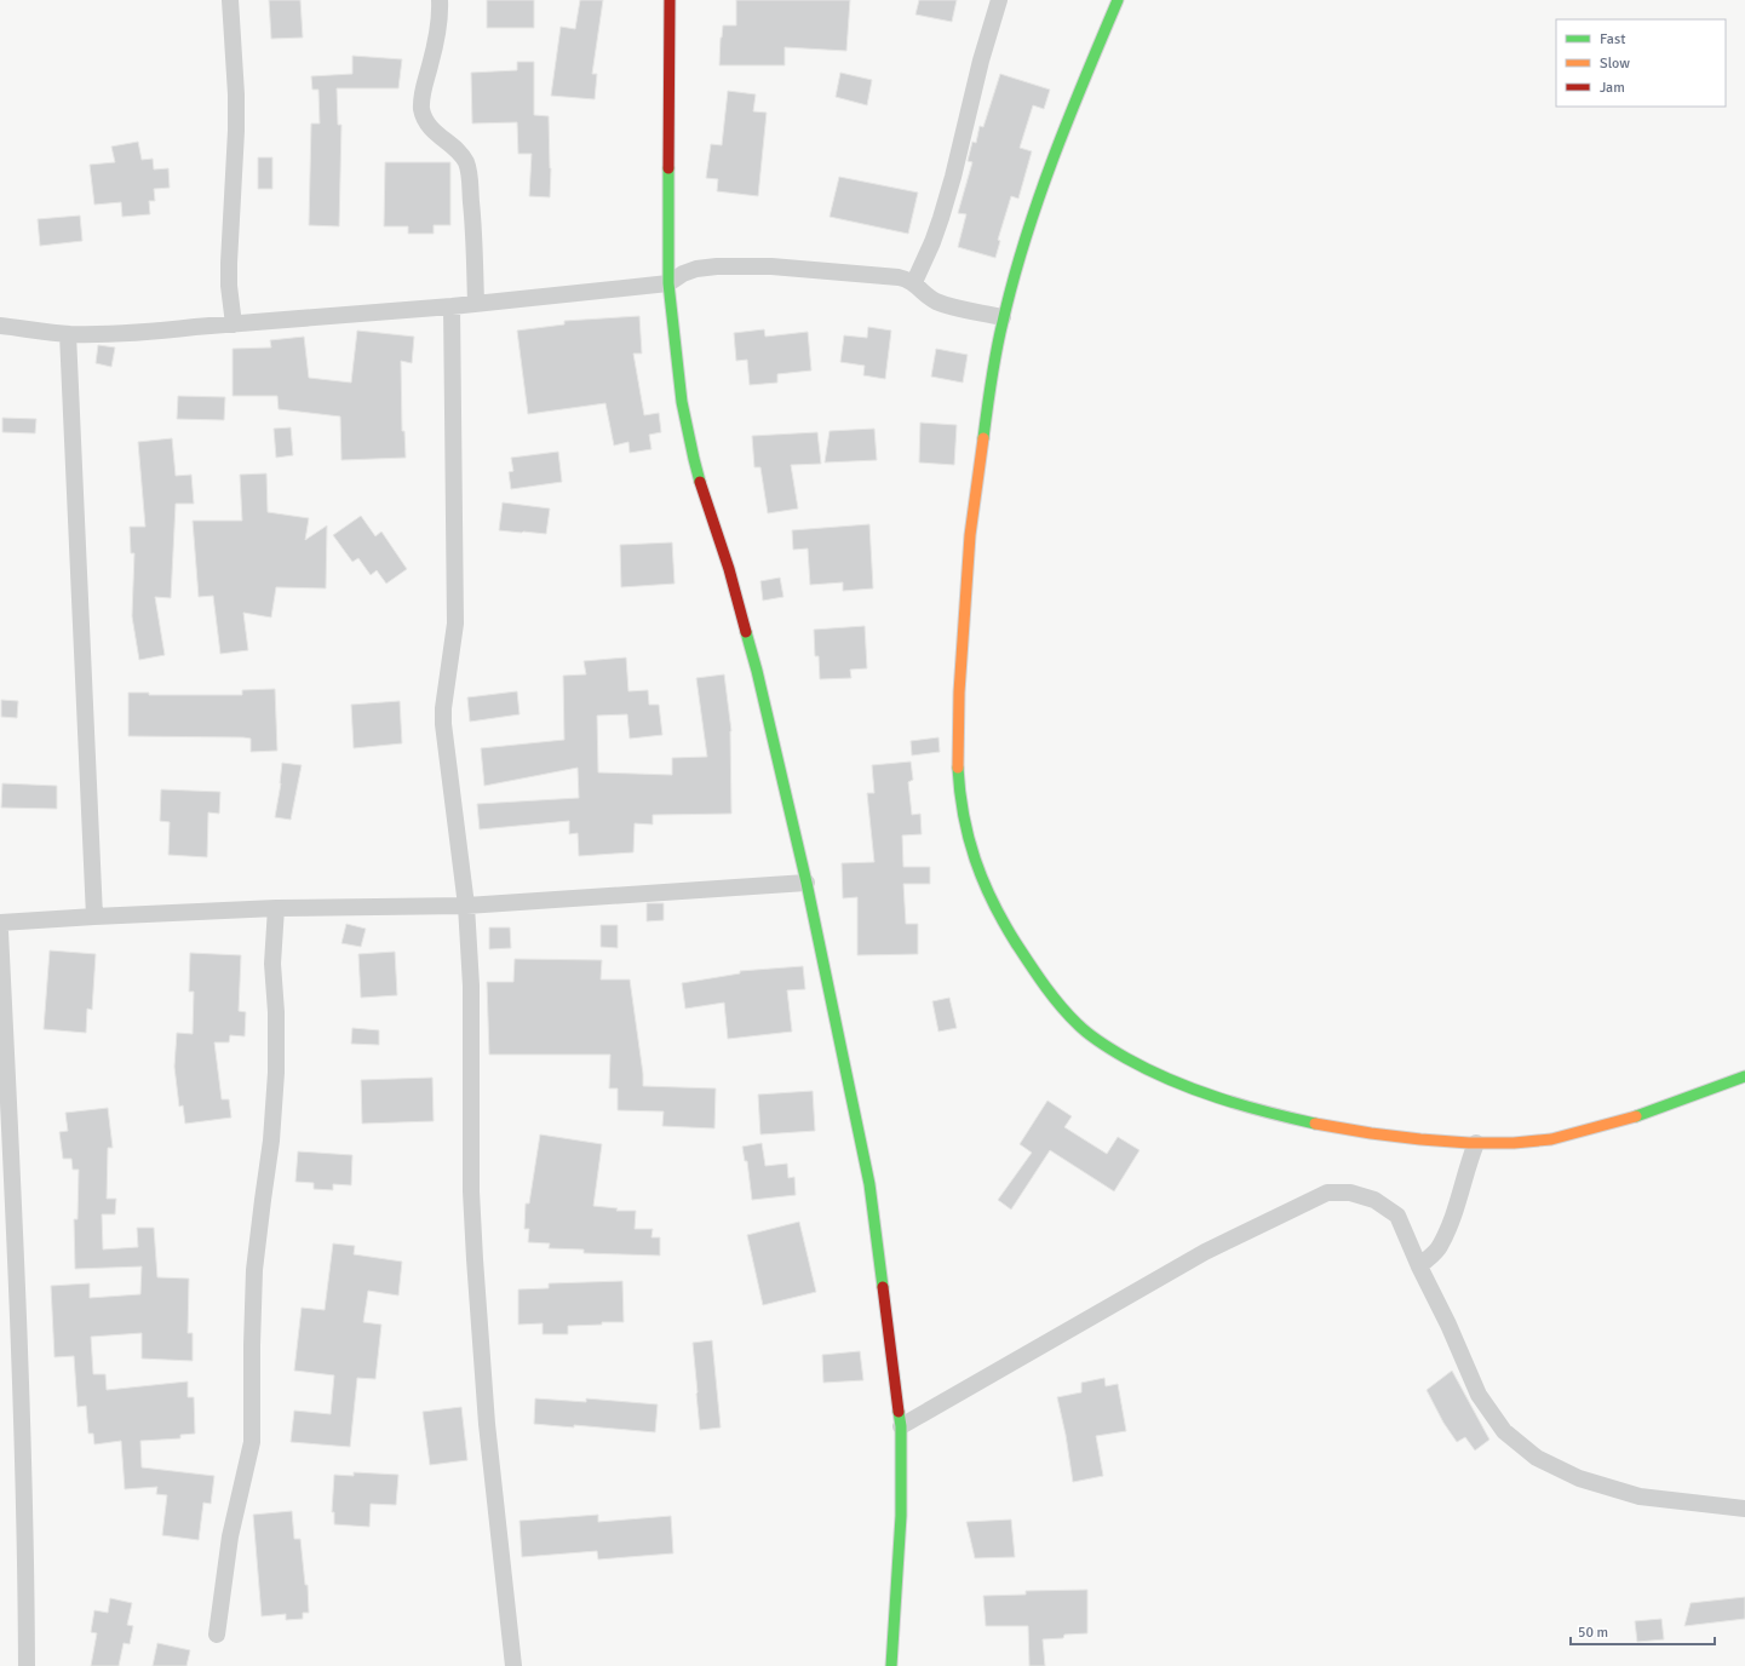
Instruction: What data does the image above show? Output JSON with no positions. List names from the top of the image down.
{
  "legend": ["Fast", "Slow", "Jam"],
  "scale_bar": "50 m"
}
